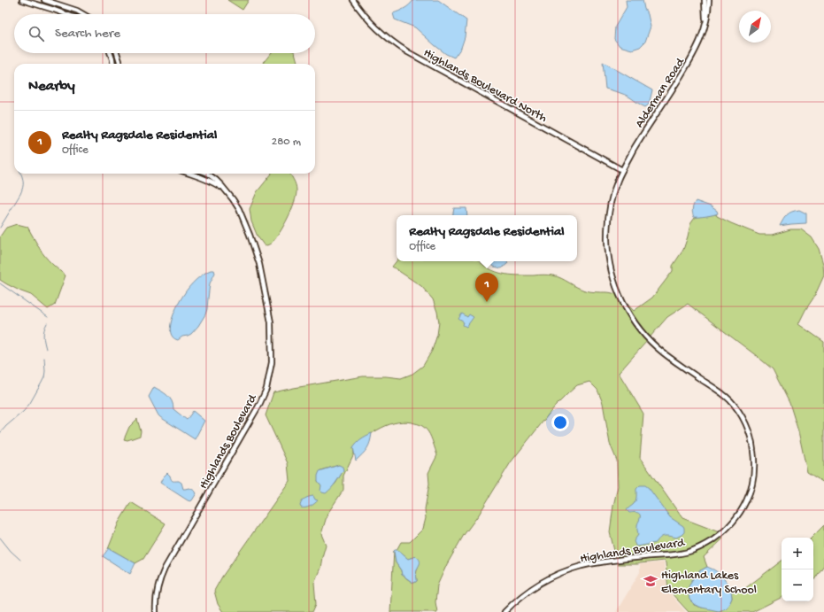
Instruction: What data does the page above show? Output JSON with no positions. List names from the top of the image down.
{
  "streets": {
    "street": ["Highlands Boulevard North", "Alderman Road", "Highlands Boulevard"]
  },
  "crossings": [
    ["Highlands Boulevard North", "Alderman Road"],
    ["Highlands Boulevard North", "Highlands Boulevard"],
    ["Alderman Road", "Highlands Boulevard"]
  ],
  "places": {
    "school or university": ["Highland Lakes Elementary School"]
  },
  "north": "top right",
  "page": {
    "search": "Search here",
    "heading": "Nearby",
    "list": [
      {
        "mark": "1",
        "name": "Realty Ragsdale Residential",
        "note": "Office",
        "value": "280 m"
      }
    ],
    "popup": ["Realty Ragsdale Residential", "Office"],
    "pins": "1",
    "map_buttons": ["+", "−"]
  }
}
